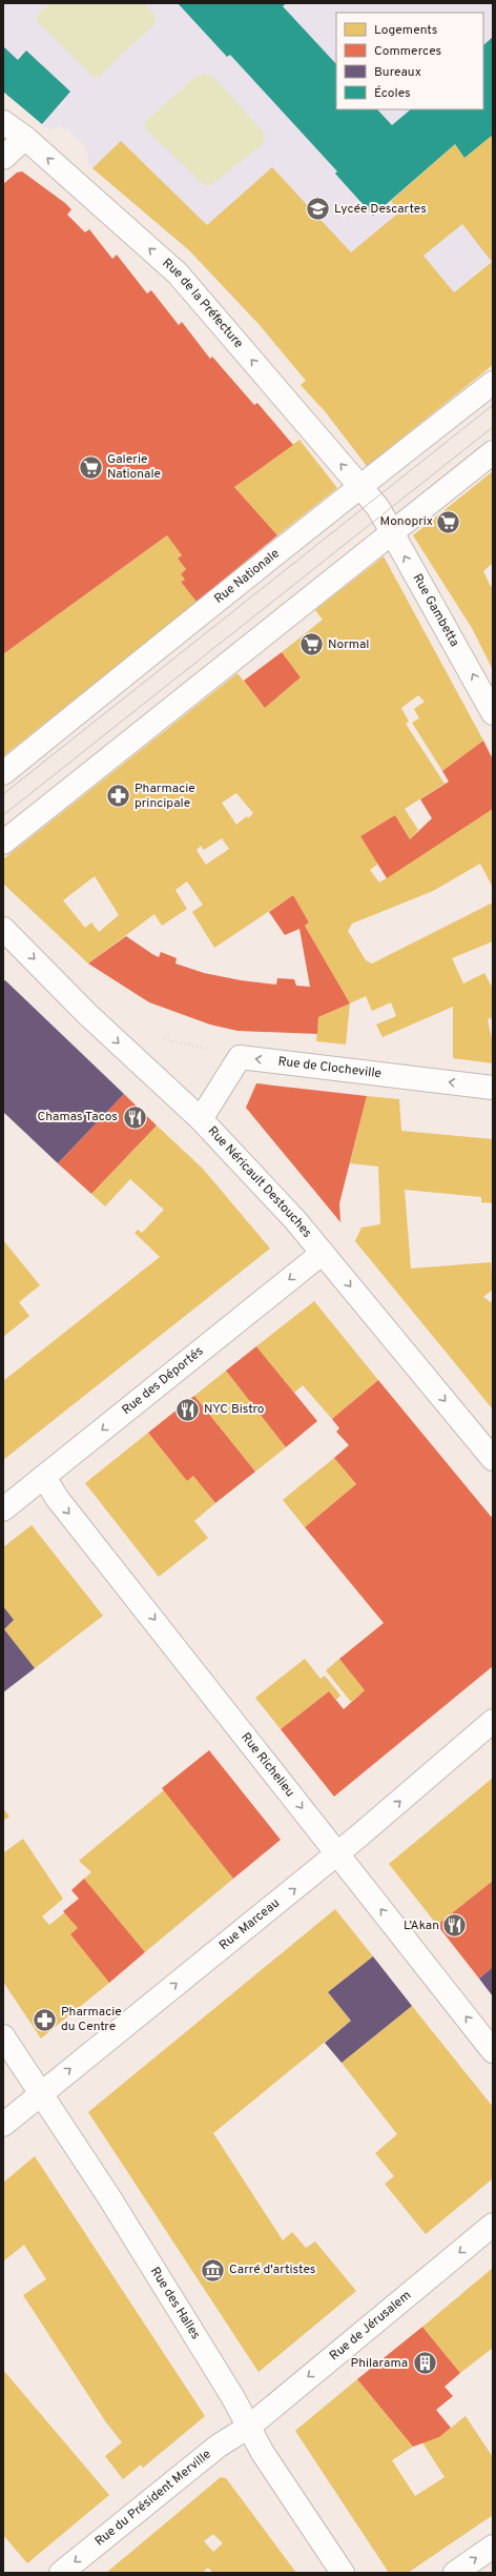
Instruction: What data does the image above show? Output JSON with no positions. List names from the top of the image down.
{
  "streets": {
    "street": [
      "Rue de la Préfecture",
      "Rue Nationale",
      "Rue Gambetta",
      "Rue de Clocheville",
      "Rue Néricault Destouches",
      "Rue des Déportés",
      "Rue Richelieu",
      "Rue Marceau",
      "Rue des Halles",
      "Rue de Jérusalem",
      "Rue du Président Merville"
    ]
  },
  "crossings": [
    ["Rue de la Préfecture", "Rue Nationale"],
    ["Rue de la Préfecture", "Rue Gambetta"],
    ["Rue de Clocheville", "Rue Néricault Destouches"],
    ["Rue Néricault Destouches", "Rue des Déportés"],
    ["Rue des Déportés", "Rue Richelieu"],
    ["Rue Richelieu", "Rue Marceau"],
    ["Rue Marceau", "Rue des Halles"],
    ["Rue des Halles", "Rue de Jérusalem"],
    ["Rue des Halles", "Rue du Président Merville"],
    ["Rue de Jérusalem", "Rue du Président Merville"]
  ],
  "one_way": [
    "Rue de la Préfecture",
    "Rue Gambetta",
    "Rue de Clocheville",
    "Rue Néricault Destouches",
    "Rue des Déportés",
    "Rue Marceau",
    "Rue de Jérusalem",
    "Rue du Président Merville"
  ],
  "places": {
    "school or university": ["Lycée Descartes"],
    "supermarket": ["Galerie Nationale", "Monoprix", "Normal"],
    "pharmacy": ["Pharmacie principale", "Pharmacie du Centre"],
    "restaurant": ["Chamas Tacos", "NYC Bistro", "L’Akan"],
    "museum": ["Carré d'artistes"],
    "building": ["Philarama"]
  },
  "legend": [
    "Logements",
    "Commerces",
    "Bureaux",
    "Écoles"
  ]
}
